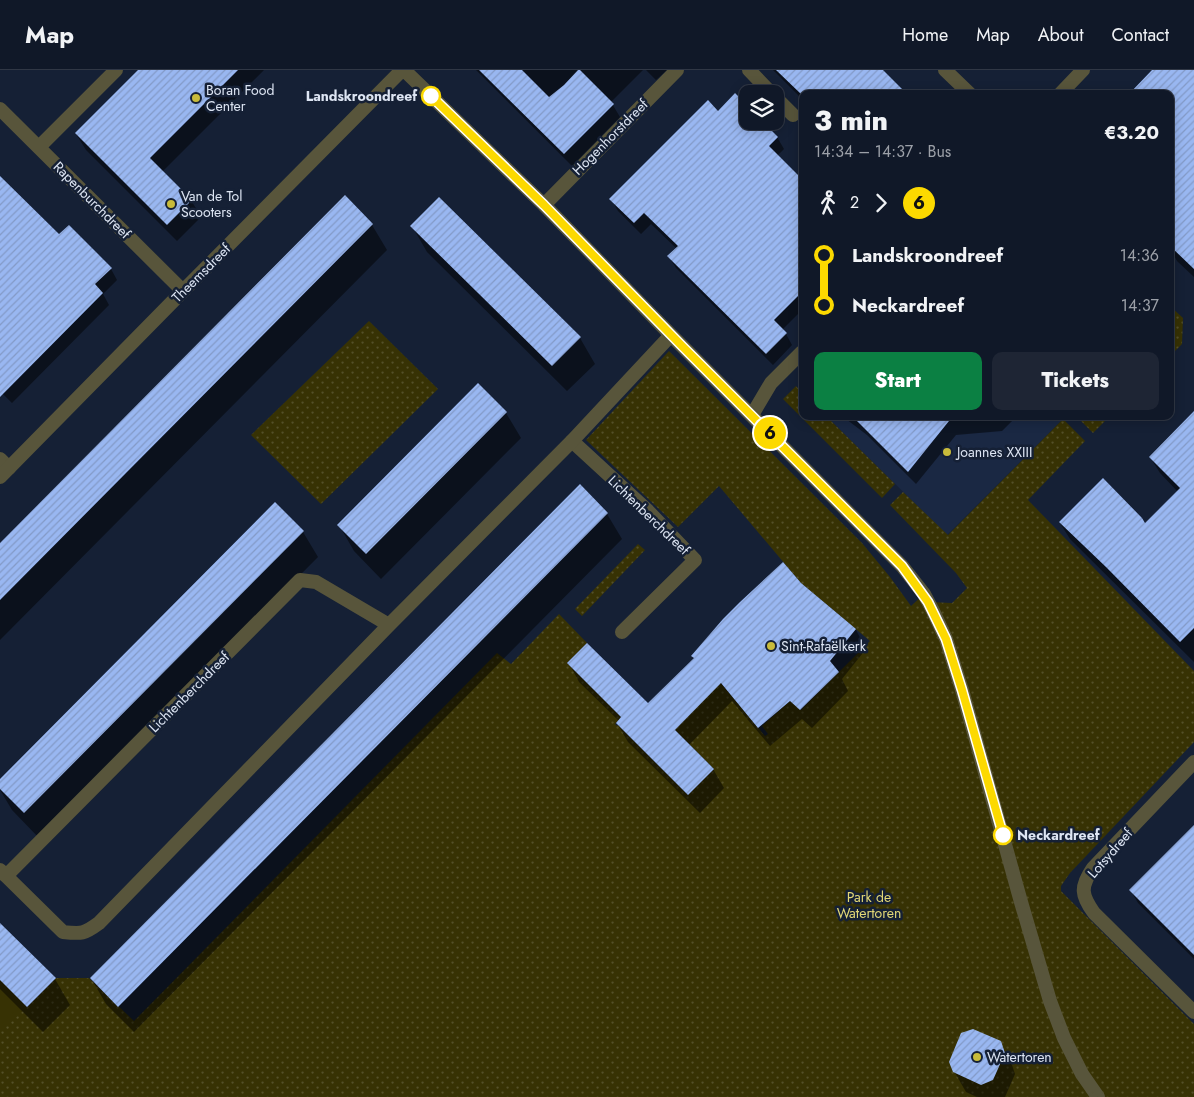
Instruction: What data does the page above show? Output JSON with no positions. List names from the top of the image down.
{
  "streets": {
    "street": [
      "Hogenhorstdreef",
      "Rapenburchdreef",
      "Theemsdreef",
      "Lichtenberchdreef",
      "Lotsydreef"
    ]
  },
  "crossings": [
    ["Rapenburchdreef", "Theemsdreef"]
  ],
  "parks": ["Park de Watertoren"],
  "places": [
    "Landskroondreef",
    "Boran Food Center",
    "Van de Tol Scooters",
    "Joannes XXIII",
    "Sint-Rafaëlkerk",
    "Neckardreef",
    "Watertoren"
  ],
  "lines": ["bus line 6"],
  "page": {
    "header": "Map",
    "nav": [
      "Home",
      "Map",
      "About",
      "Contact"
    ],
    "on_map": "6",
    "heading": ["3 min", "14:34 – 14:37 · Bus", "€3.20"],
    "legs": ["2", "6"],
    "list": [
      {
        "name": "Landskroondreef",
        "value": "14:36"
      },
      {
        "name": "Neckardreef",
        "value": "14:37"
      }
    ],
    "buttons": ["Start", "Tickets"]
  }
}
